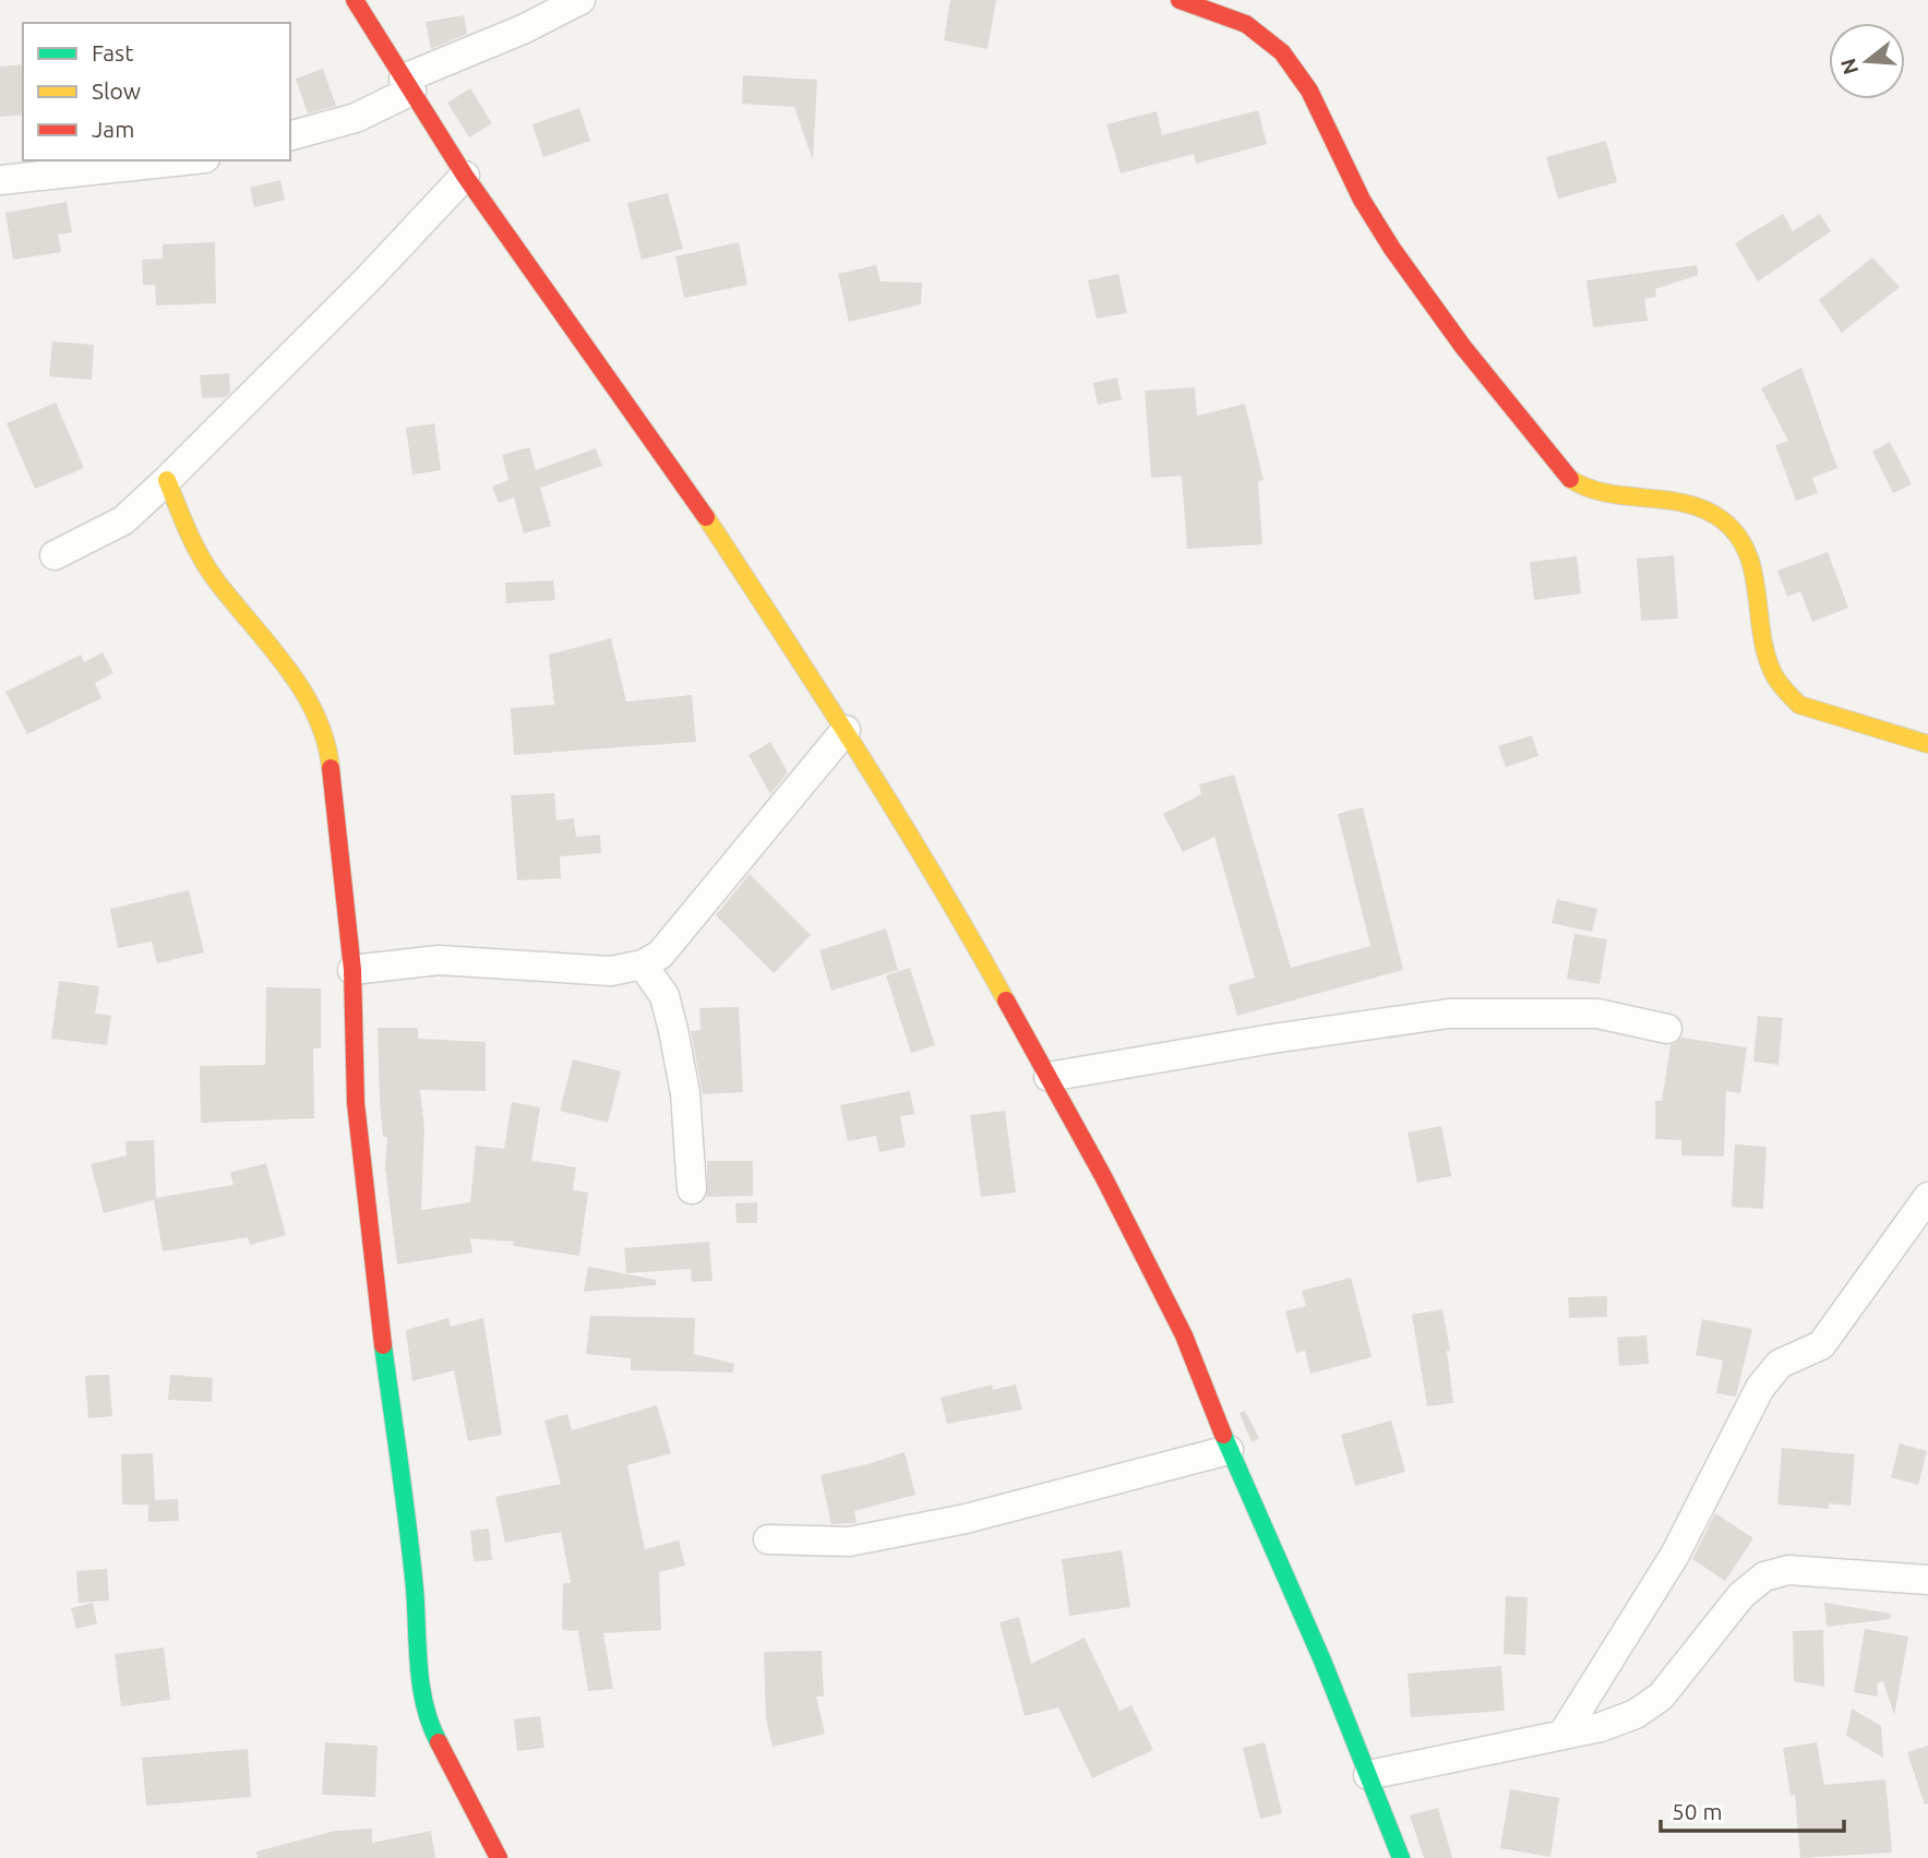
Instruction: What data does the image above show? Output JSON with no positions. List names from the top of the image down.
{
  "legend": ["Fast", "Slow", "Jam"],
  "scale_bar": "50 m",
  "north": "left"
}
